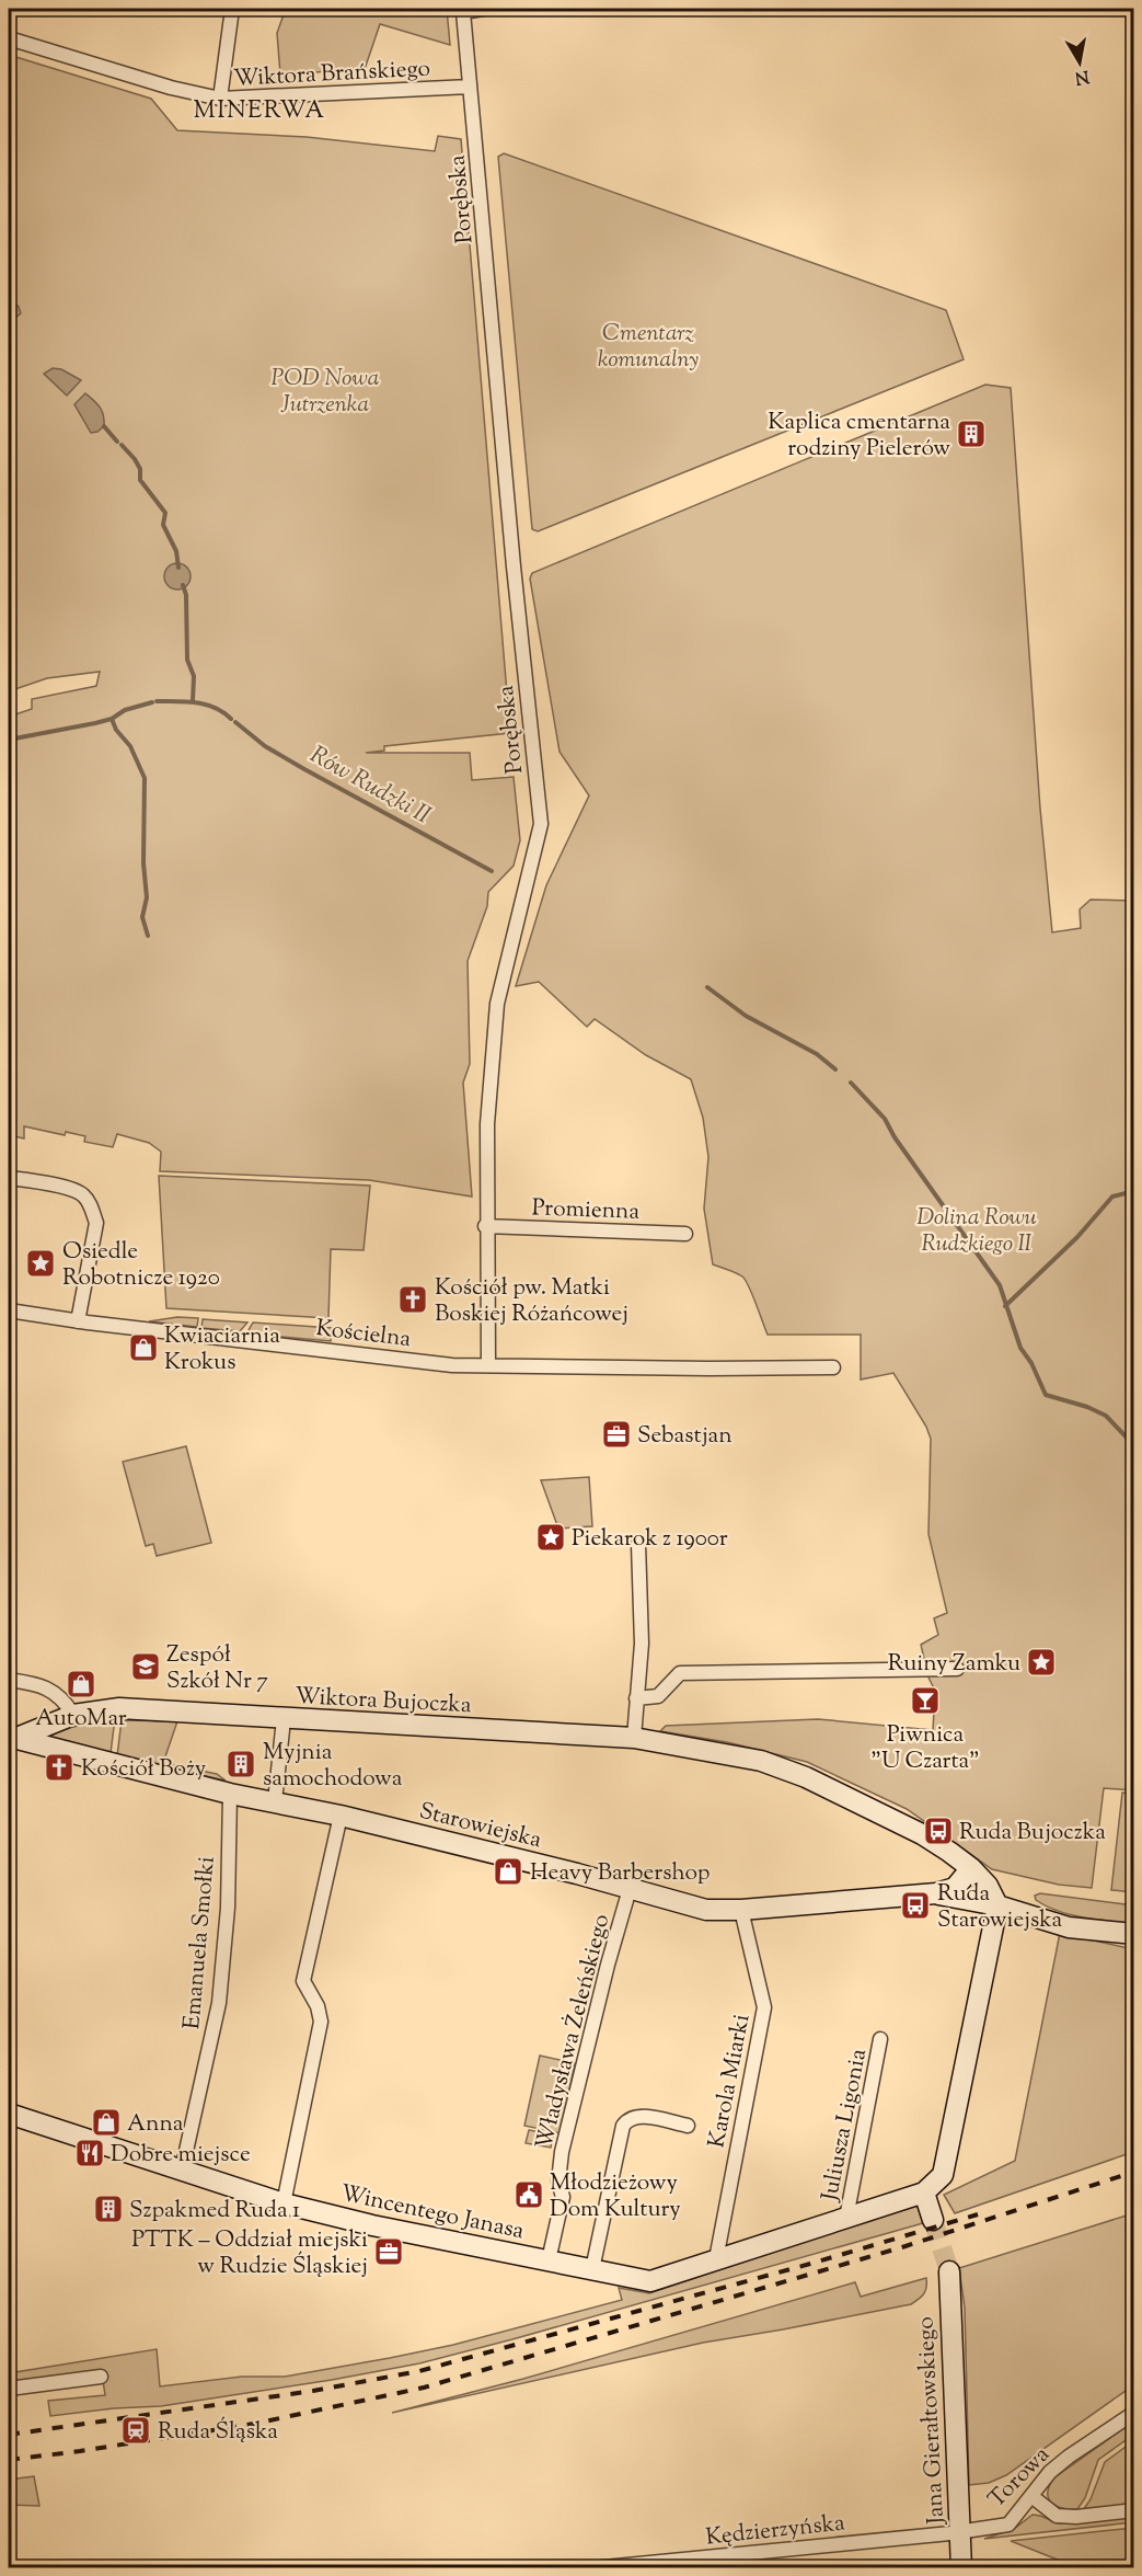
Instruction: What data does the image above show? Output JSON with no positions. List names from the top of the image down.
{
  "streets": {
    "street": [
      "Wiktora Brańskiego",
      "Porębska",
      "Promienna",
      "Kościelna",
      "Wiktora Bujoczka",
      "Starowiejska",
      "Emanuela Smołki",
      "Władysława Żeleńskiego",
      "Karola Miarki",
      "Juliusza Ligonia",
      "Wincentego Janasa",
      "Jana Gierałtowskiego",
      "Torowa",
      "Kędzierzyńska"
    ]
  },
  "crossings": [
    ["Wiktora Brańskiego", "Porębska"],
    ["Porębska", "Promienna"],
    ["Porębska", "Kościelna"],
    ["Wiktora Bujoczka", "Starowiejska"],
    ["Starowiejska", "Emanuela Smołki"],
    ["Starowiejska", "Władysława Żeleńskiego"],
    ["Starowiejska", "Karola Miarki"],
    ["Emanuela Smołki", "Wincentego Janasa"],
    ["Władysława Żeleńskiego", "Wincentego Janasa"],
    ["Karola Miarki", "Wincentego Janasa"],
    ["Juliusza Ligonia", "Wincentego Janasa"],
    ["Jana Gierałtowskiego", "Torowa"],
    ["Jana Gierałtowskiego", "Kędzierzyńska"],
    ["Torowa", "Kędzierzyńska"]
  ],
  "districts": ["MINERWA"],
  "water": ["Rów Rudzki II"],
  "parks": ["Cmentarz komunalny", "POD Nowa Jutrzenka", "Dolina Rowu Rudzkiego II"],
  "places": {
    "building": ["Kaplica cmentarna rodziny Pielerów", "Myjnia samochodowa", "Szpakmed Ruda 1"],
    "place": ["Osiedle Robotnicze 1920", "Piekarok z 1900r", "Ruiny Zamku"],
    "church": ["Kościół pw. Matki Boskiej Różańcowej", "Kościół Boży"],
    "shop": [
      "Kwiaciarnia Krokus",
      "AutoMar",
      "Heavy Barbershop",
      "Anna"
    ],
    "office": ["Sebastjan", "PTTK – Oddział miejski w Rudzie Śląskiej"],
    "school or university": ["Zespół Szkół Nr 7"],
    "bar": ["Piwnica \"U Czarta\""],
    "bus stop": ["Ruda Bujoczka", "Ruda Starowiejska"],
    "restaurant": ["Dobre miejsce"],
    "public building": ["Młodzieżowy Dom Kultury"],
    "station": ["Ruda Śląska"]
  },
  "north": "bottom"
}
